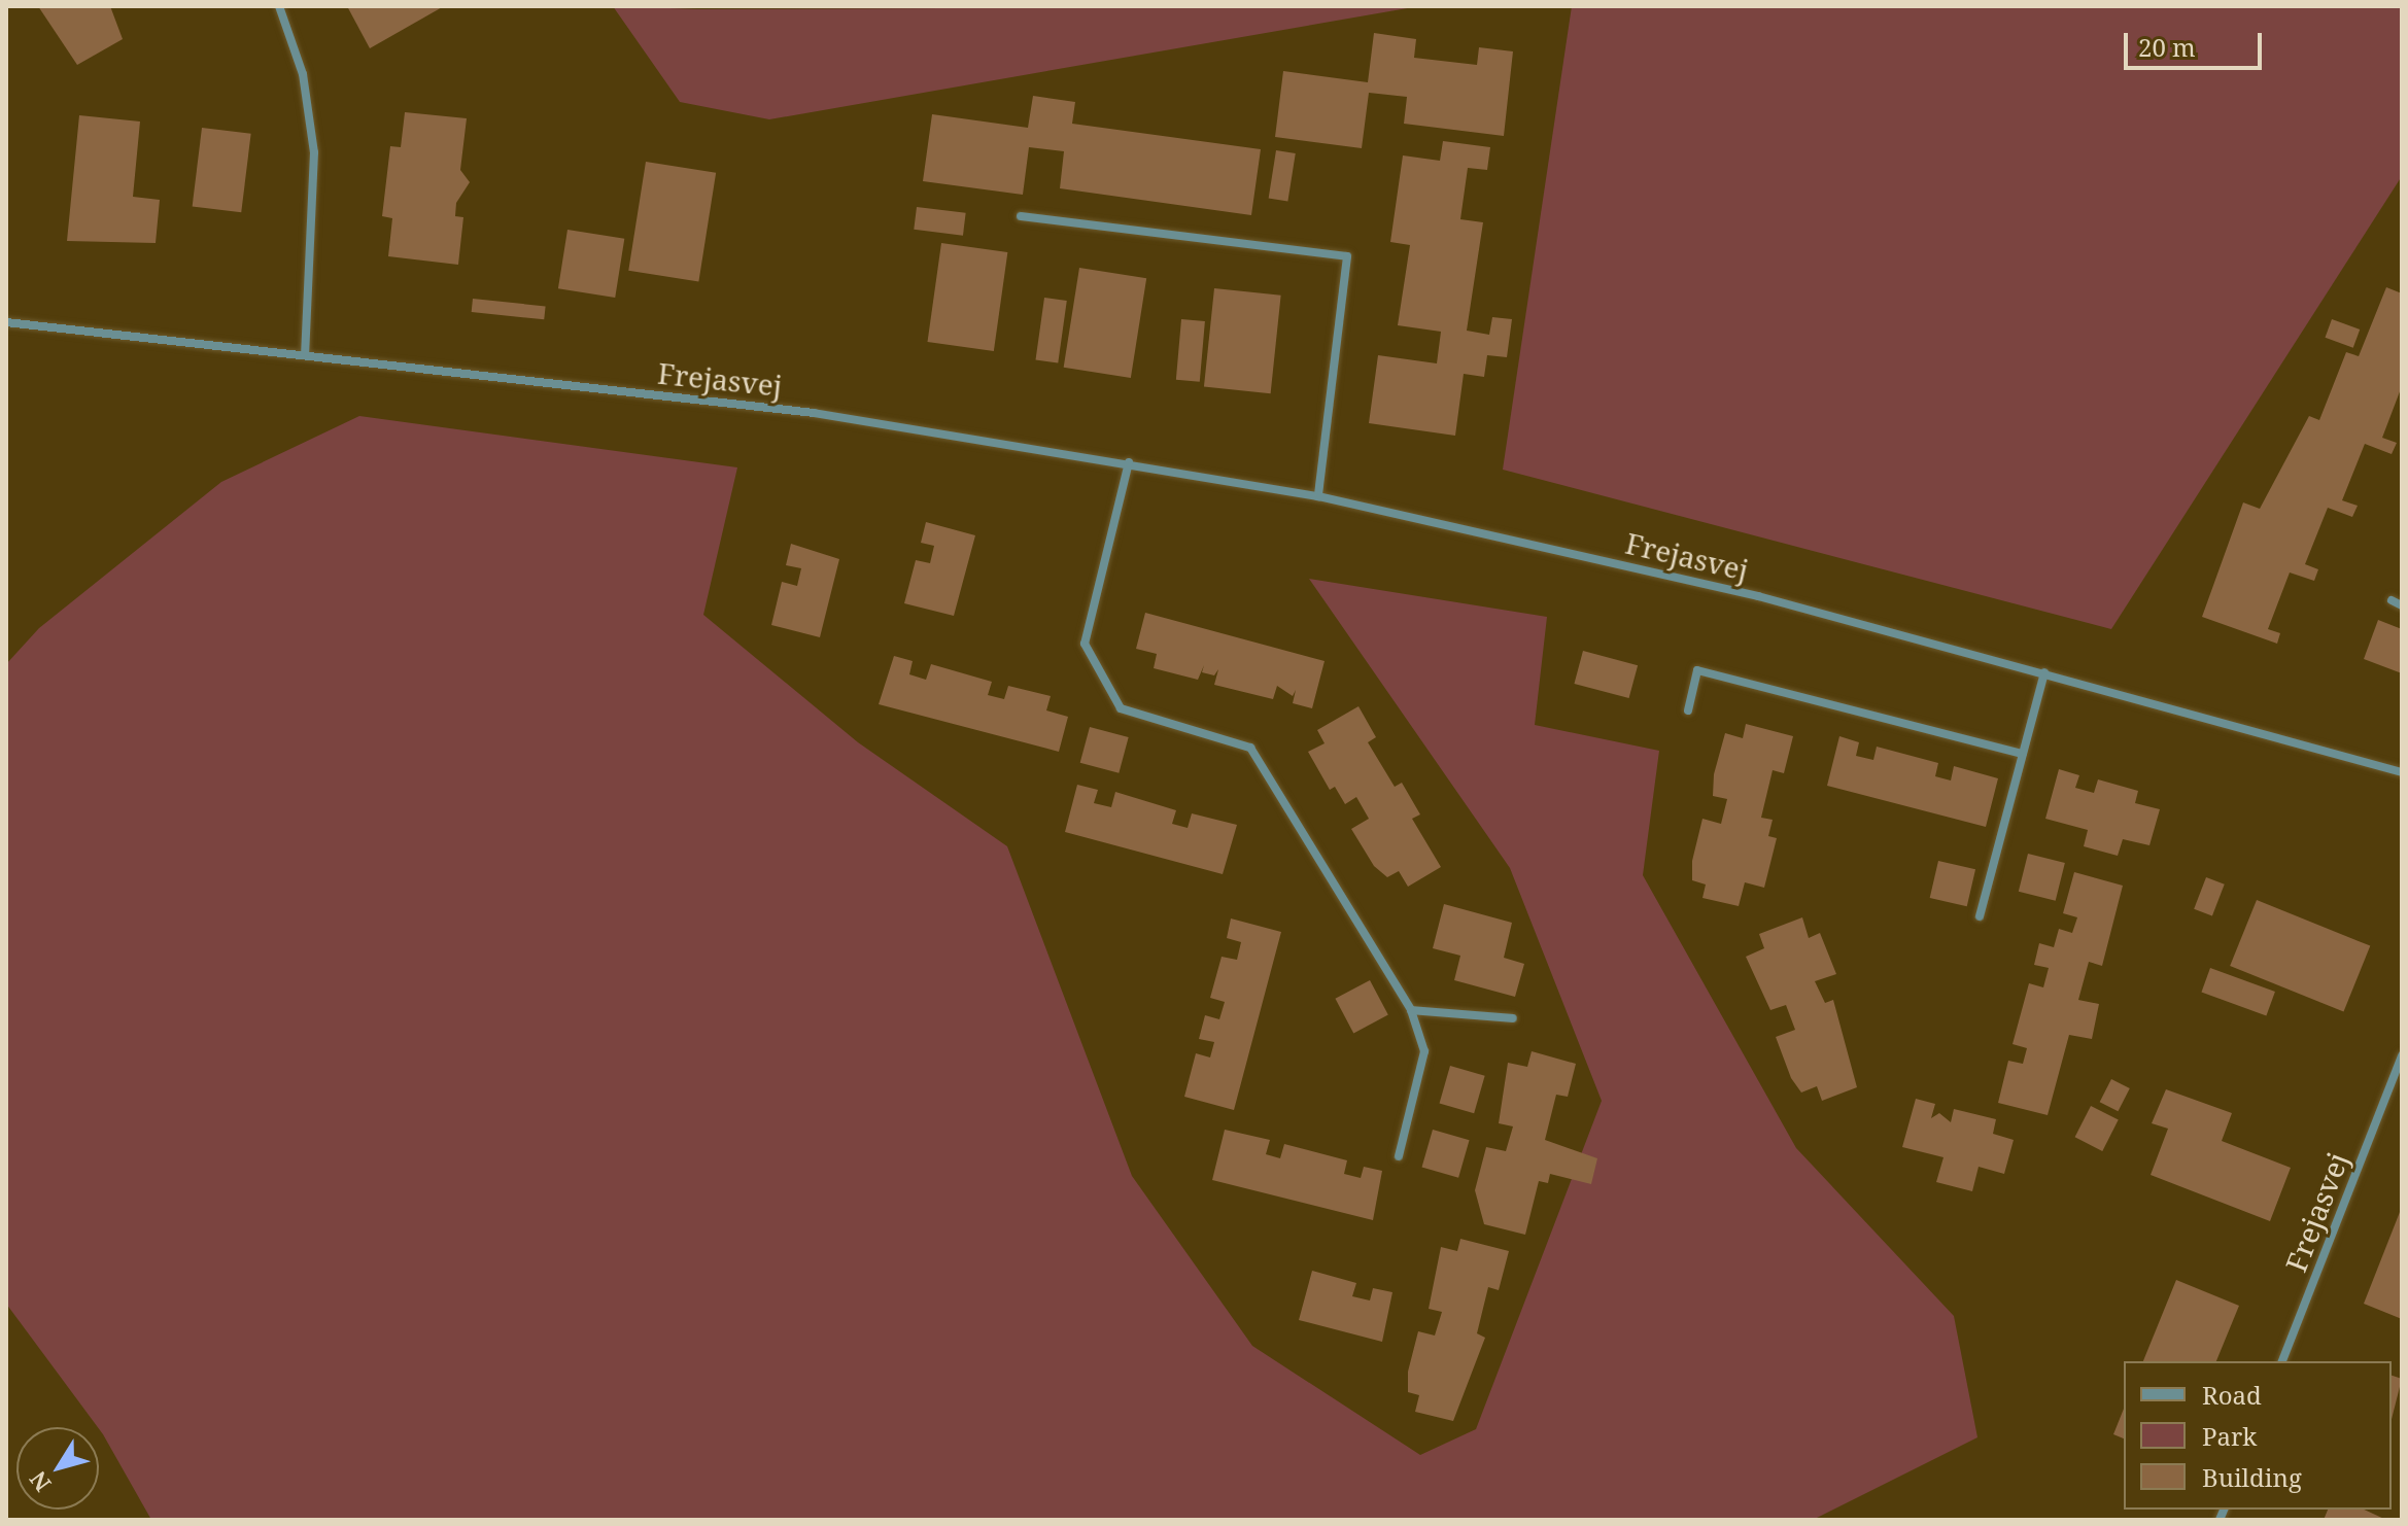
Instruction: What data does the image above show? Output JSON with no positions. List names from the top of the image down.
{
  "streets": {
    "street": ["Frejasvej"]
  },
  "legend": ["Road", "Park", "Building"],
  "scale_bar": "20 m",
  "north": "bottom left"
}
